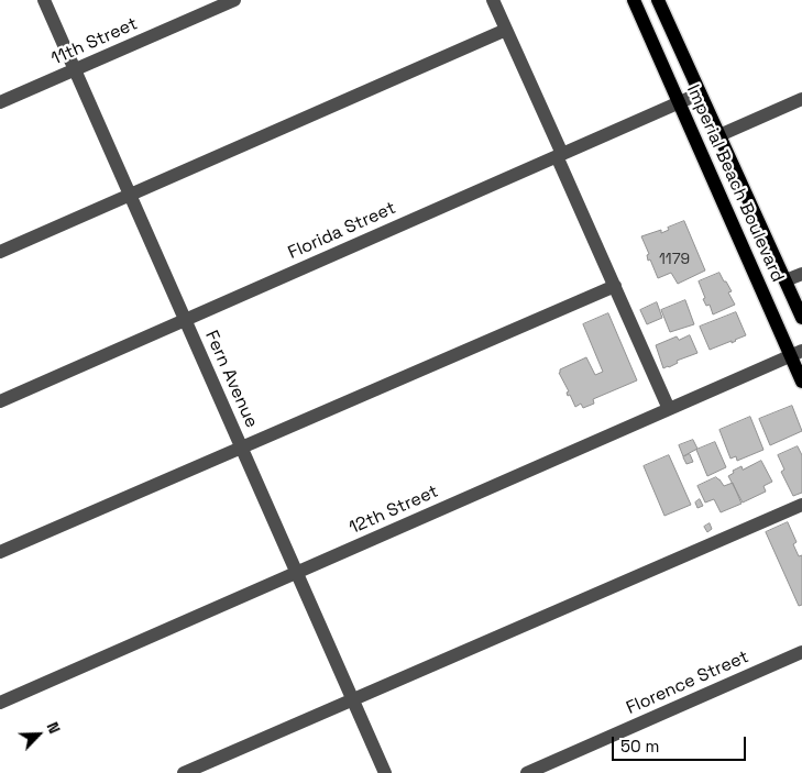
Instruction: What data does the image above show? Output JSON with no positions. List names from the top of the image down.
{
  "streets": {
    "main road": ["Imperial Beach Boulevard"],
    "street": [
      "11th Street",
      "Florida Street",
      "Fern Avenue",
      "12th Street",
      "Florence Street"
    ]
  },
  "crossings": [
    ["11th Street", "Fern Avenue"],
    ["Imperial Beach Boulevard", "Florida Street"],
    ["Imperial Beach Boulevard", "12th Street"],
    ["Florida Street", "Fern Avenue"],
    ["Fern Avenue", "12th Street"]
  ],
  "house_numbers": ["1179"],
  "scale_bar": "50 m",
  "north": "top right"
}
